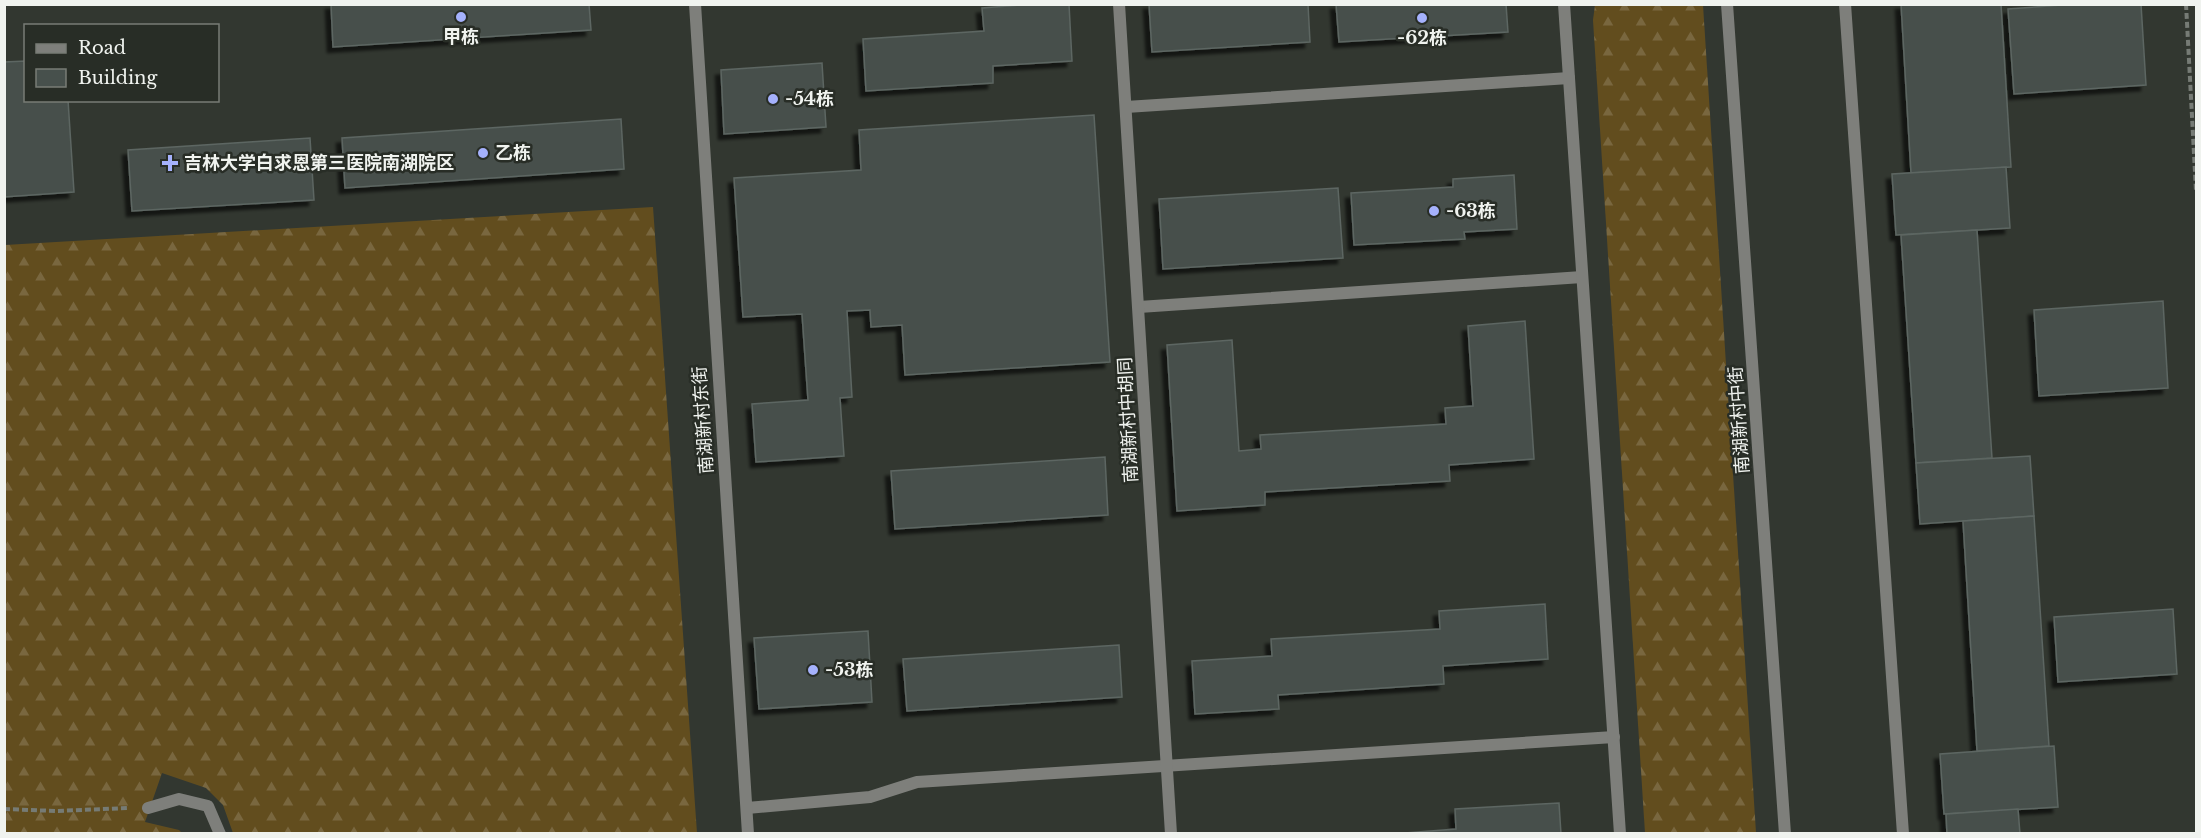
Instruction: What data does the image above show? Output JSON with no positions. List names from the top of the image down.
{
  "streets": {
    "street": ["南湖新村东街", "南湖新村中胡同", "南湖新村中街"]
  },
  "places": {
    "other": [
      "甲栋",
      "-62栋",
      "-54栋",
      "乙栋",
      "-63栋",
      "-53栋"
    ],
    "health": ["吉林大学白求恩第三医院南湖院区"]
  },
  "legend": ["Road", "Building"]
}
